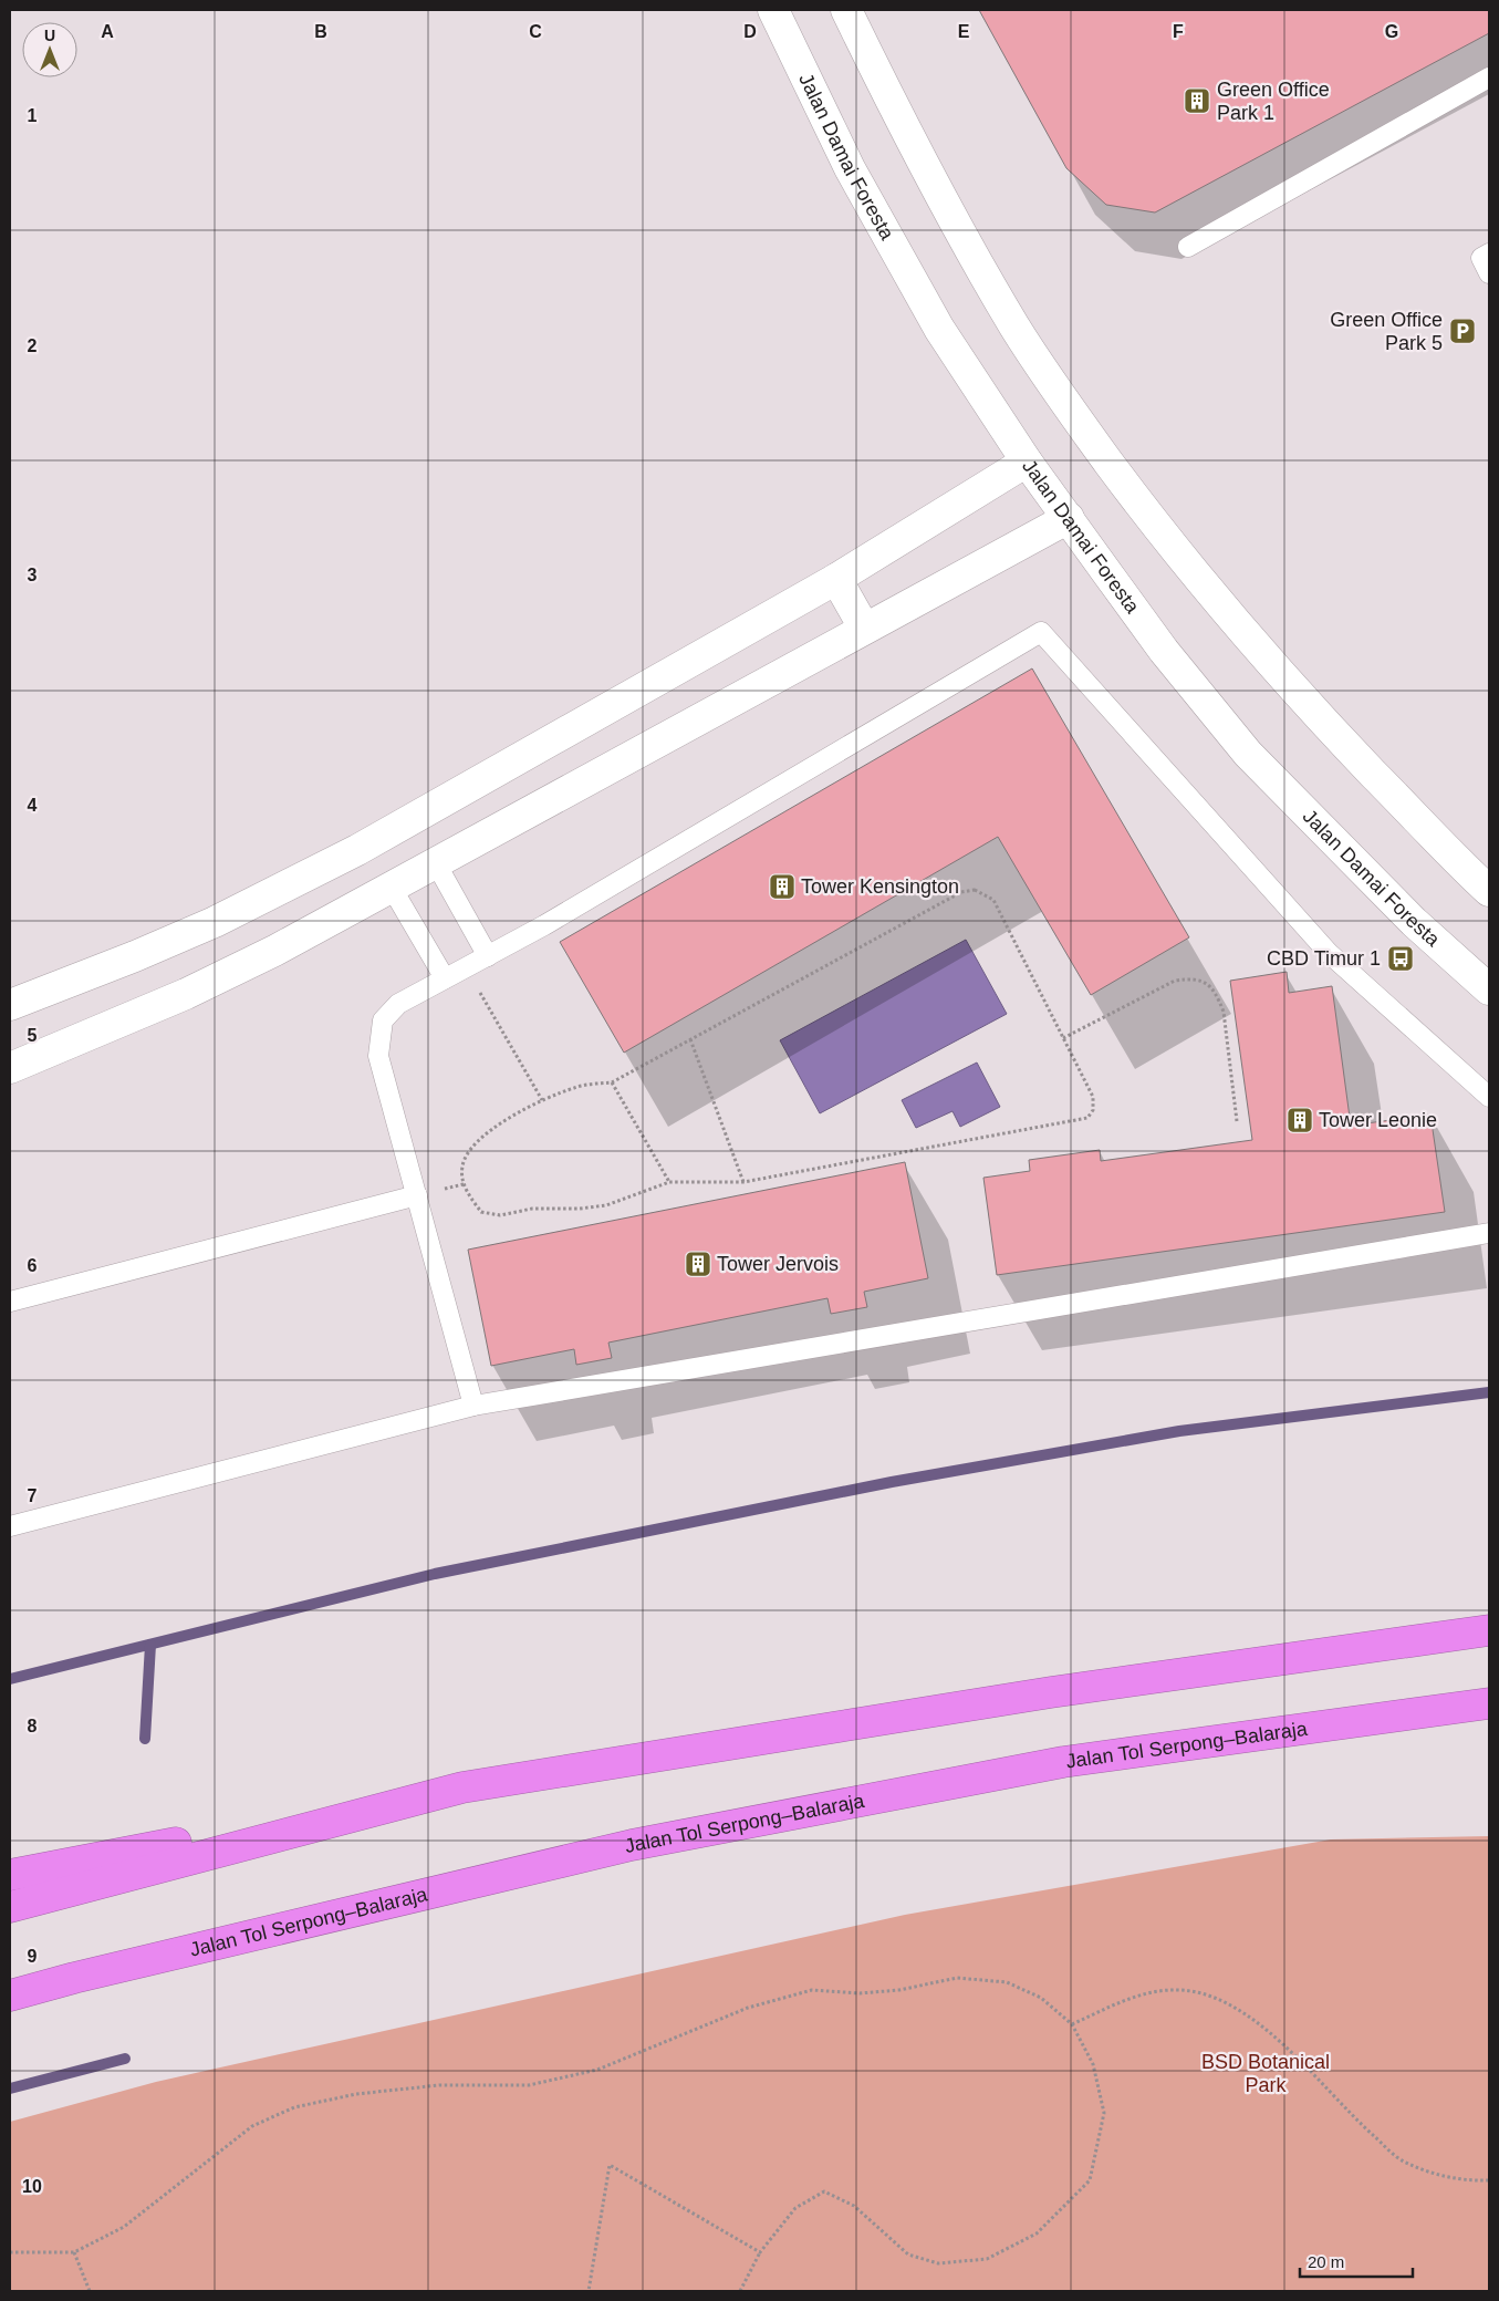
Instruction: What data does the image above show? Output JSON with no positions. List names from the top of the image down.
{
  "streets": {
    "highway": ["Jalan Tol Serpong–Balaraja"],
    "street": ["Jalan Damai Foresta"]
  },
  "parks": ["BSD Botanical Park"],
  "places": {
    "building": [
      "Green Office Park 1",
      "Tower Kensington",
      "Tower Leonie",
      "Tower Jervois"
    ],
    "parking": ["Green Office Park 5"],
    "bus stop": ["CBD Timur 1"]
  },
  "scale_bar": "20 m",
  "north": "top",
  "grid": {
    "columns": [
      "A",
      "B",
      "C",
      "D",
      "E",
      "F",
      "G"
    ],
    "rows": [
      "1",
      "2",
      "3",
      "4",
      "5",
      "6",
      "7",
      "8",
      "9",
      "10"
    ]
  }
}
